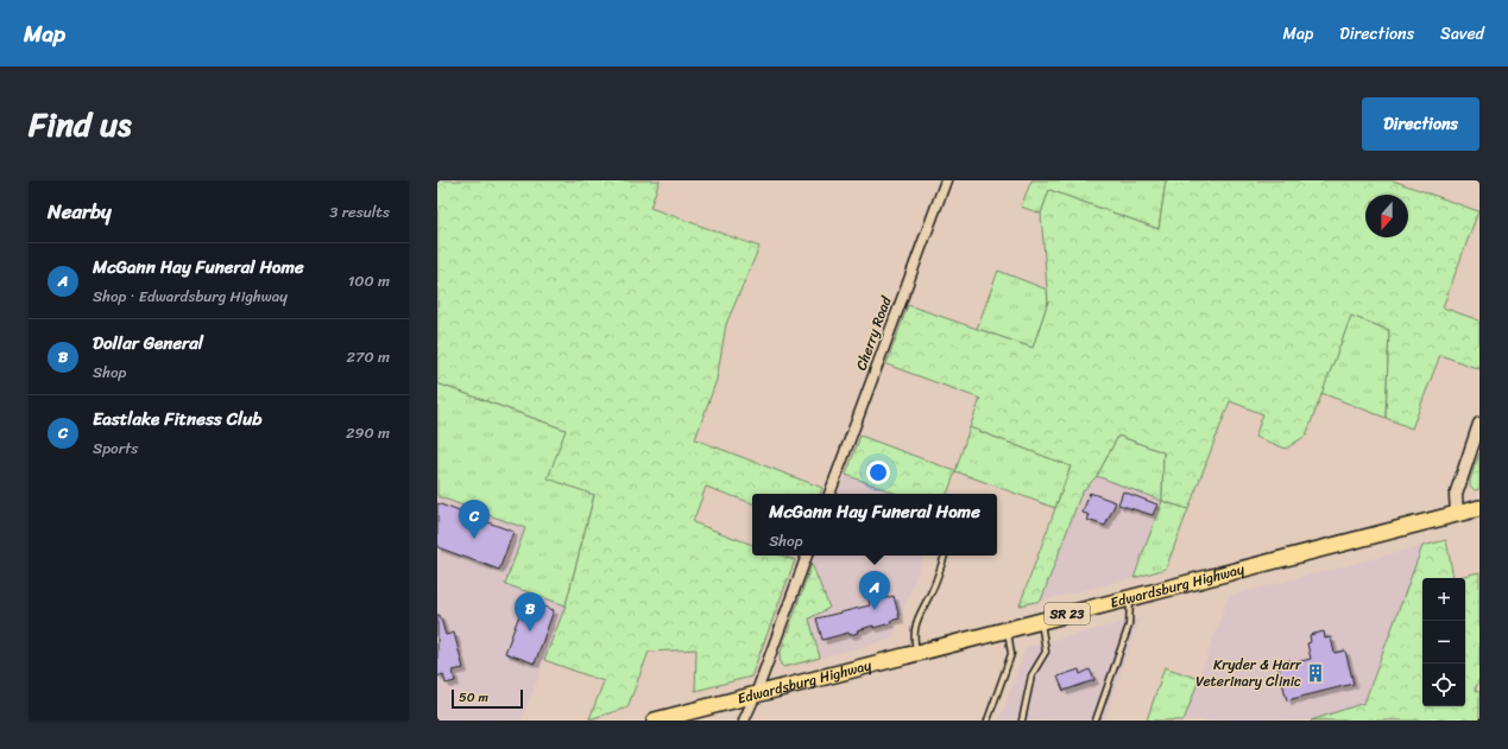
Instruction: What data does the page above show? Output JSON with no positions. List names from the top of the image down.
{
  "streets": {
    "main road": ["Edwardsburg Highway", "SR 23"],
    "street": ["Cherry Road"]
  },
  "places": {
    "building": ["Kryder & Harr Veterinary Clinic"]
  },
  "scale_bar": "50 m",
  "north": "bottom",
  "page": {
    "header": "Map",
    "nav": ["Map", "Directions", "Saved"],
    "title": "Find us",
    "buttons": "Directions",
    "heading": ["Nearby", "3 results"],
    "list": [
      {
        "mark": "A",
        "name": "McGann Hay Funeral Home",
        "note": "Shop · Edwardsburg Highway",
        "value": "100 m"
      },
      {
        "mark": "B",
        "name": "Dollar General",
        "note": "Shop",
        "value": "270 m"
      },
      {
        "mark": "C",
        "name": "Eastlake Fitness Club",
        "note": "Sports",
        "value": "290 m"
      }
    ],
    "popup": ["McGann Hay Funeral Home", "Shop"],
    "pins": ["C", "A", "B"],
    "map_buttons": ["+", "−"],
    "scale": "50 m"
  }
}
